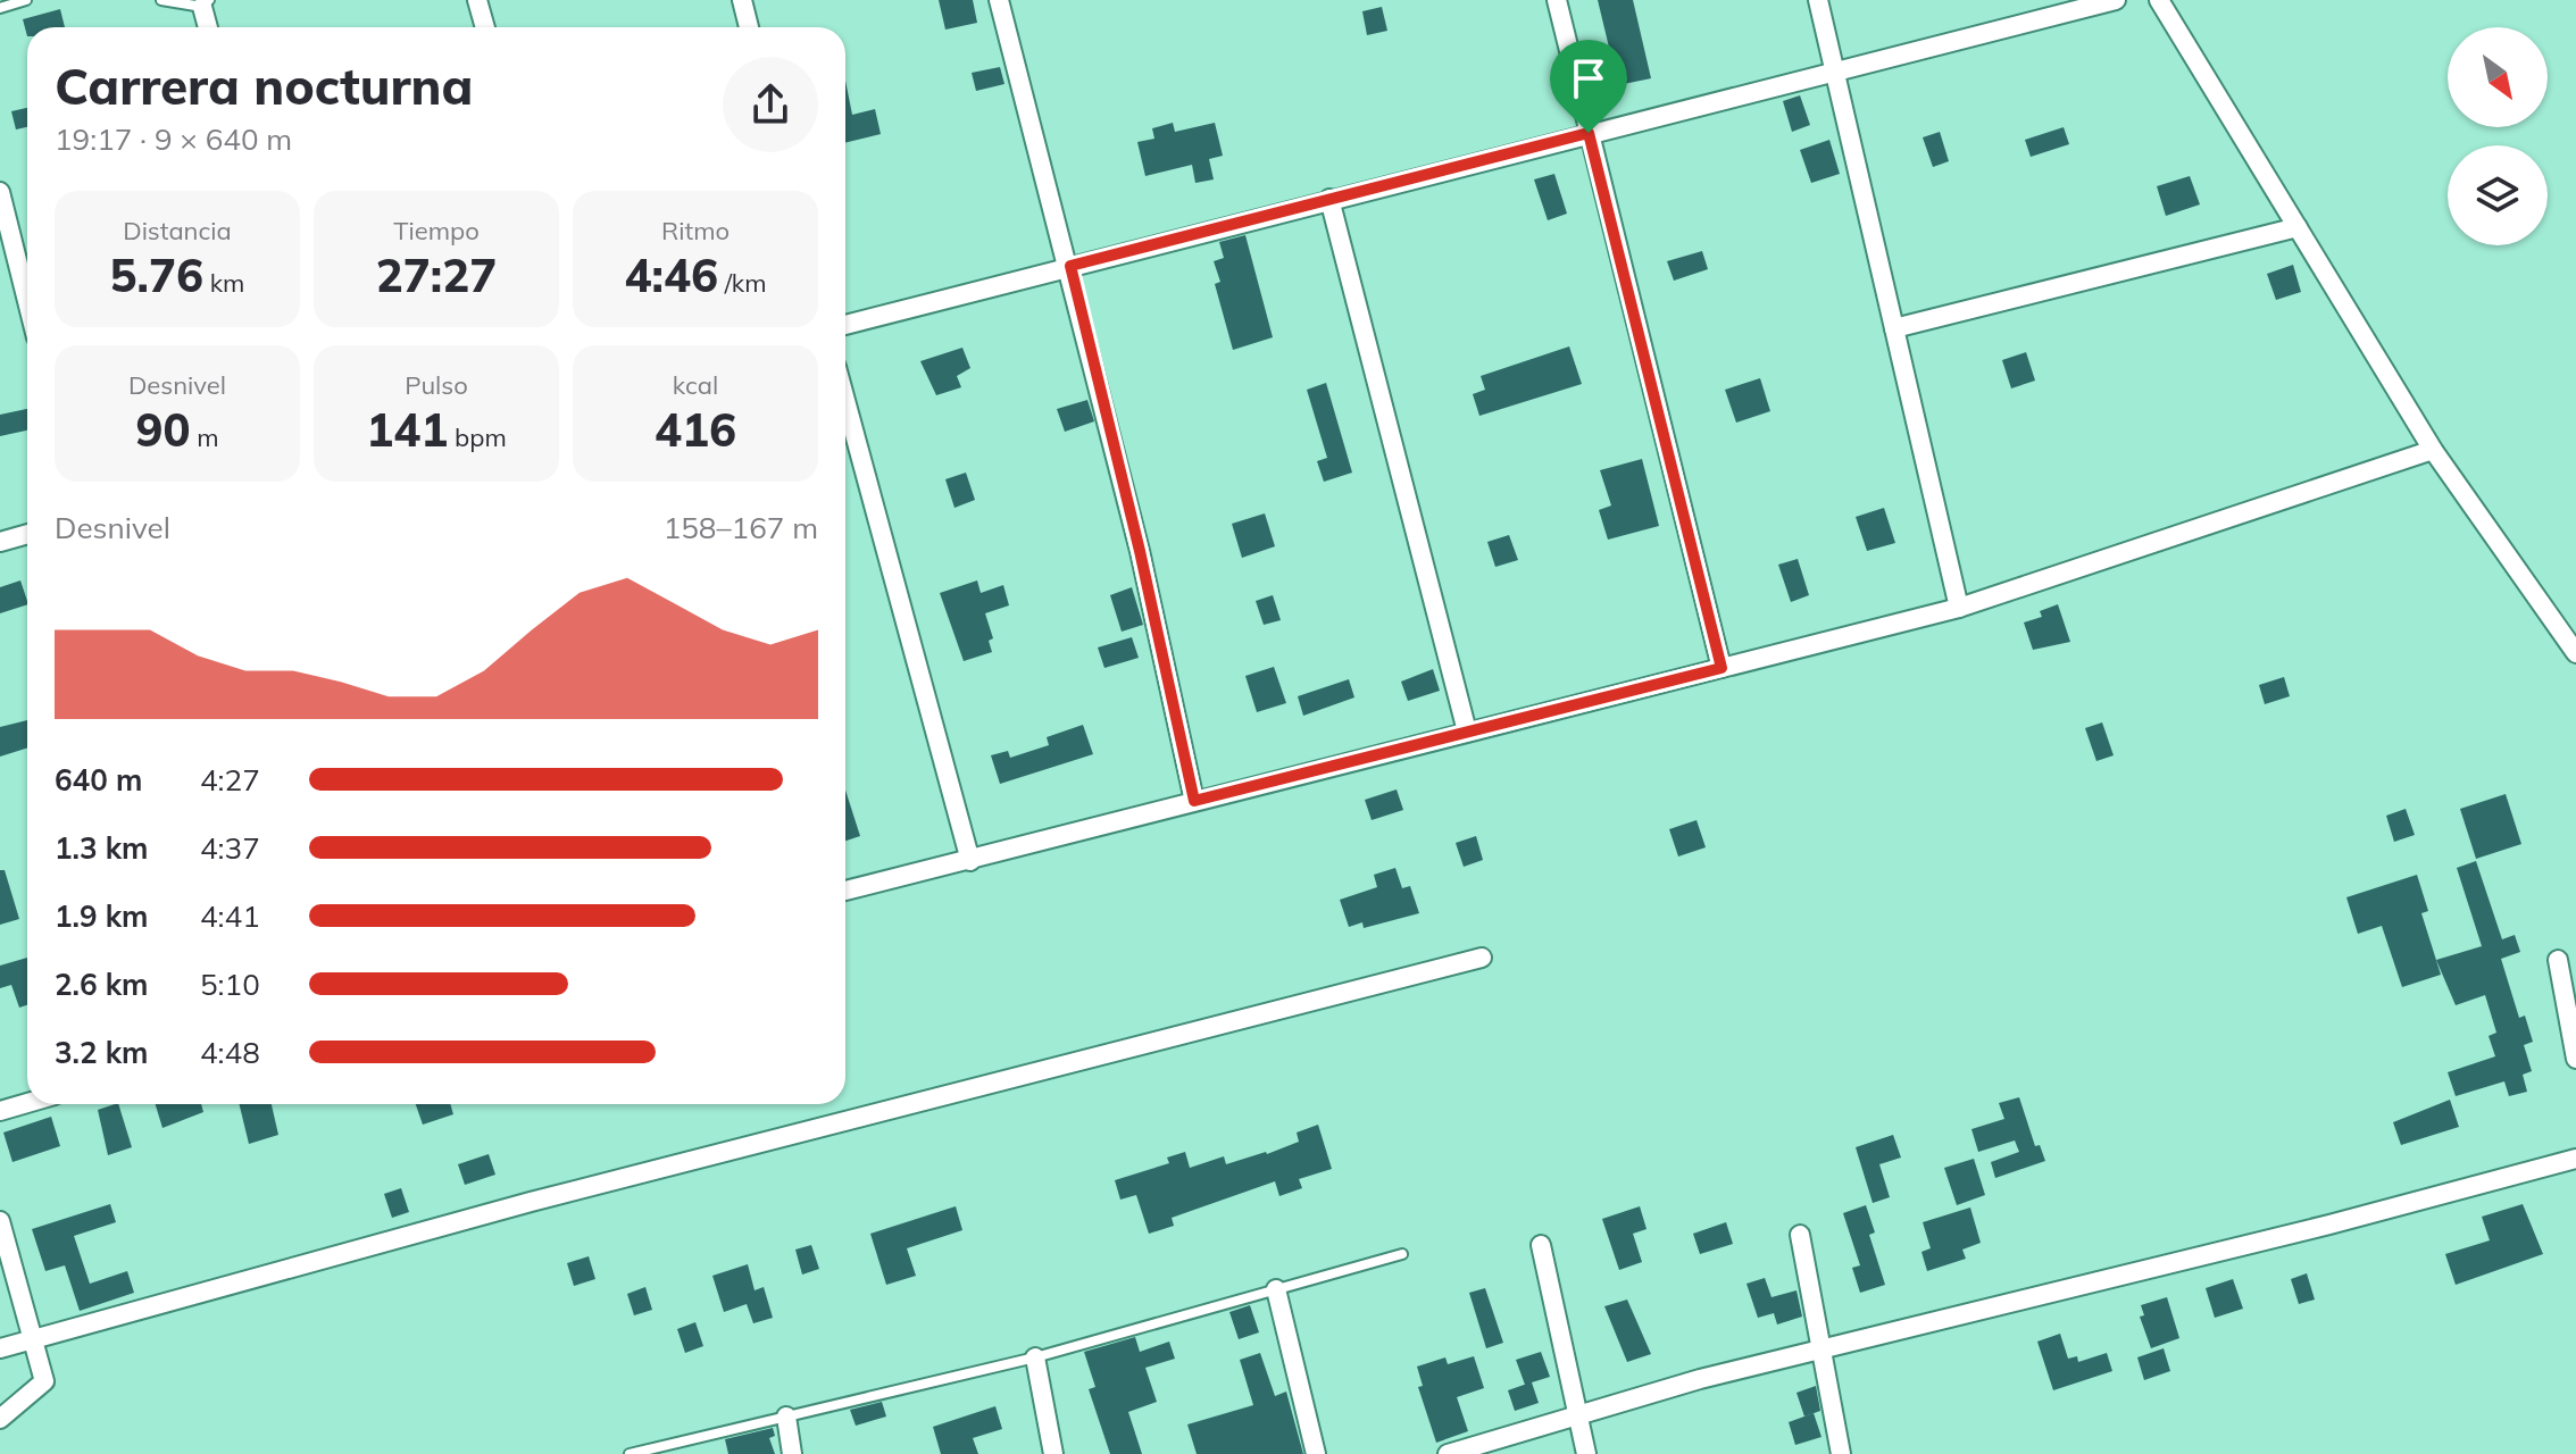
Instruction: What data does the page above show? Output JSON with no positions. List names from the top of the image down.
{
  "north": "bottom right",
  "page": {
    "heading": ["Carrera nocturna", "19:17 · 9 × 640 m"],
    "stats": [
      ["Distancia", "5.76 km"],
      ["Tiempo", "27:27"],
      ["Ritmo", "4:46 /km"],
      ["Desnivel", "90 m"],
      ["Pulso", "141 bpm"],
      ["kcal", "416"]
    ],
    "chart": ["Desnivel", "158–167 m"],
    "list": [
      {
        "name": "640 m",
        "note": "4:27"
      },
      {
        "name": "1.3 km",
        "note": "4:37"
      },
      {
        "name": "1.9 km",
        "note": "4:41"
      },
      {
        "name": "2.6 km",
        "note": "5:10"
      },
      {
        "name": "3.2 km",
        "note": "4:48"
      }
    ]
  }
}
